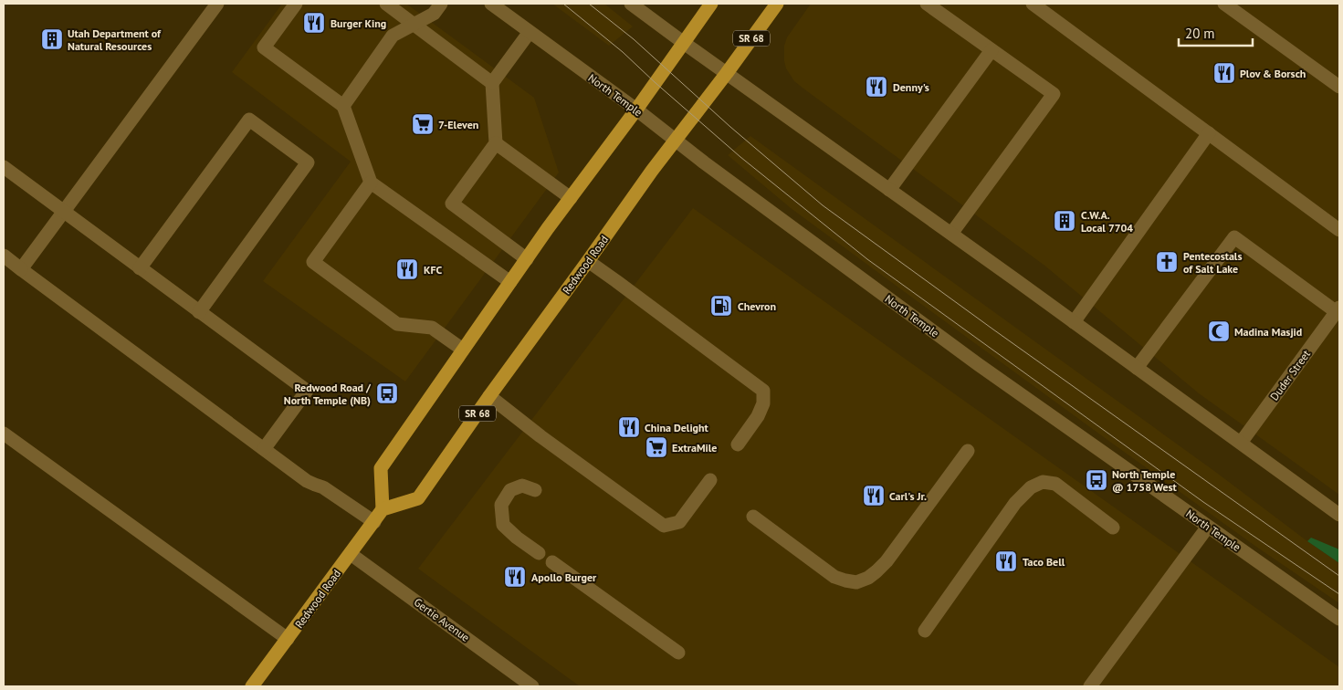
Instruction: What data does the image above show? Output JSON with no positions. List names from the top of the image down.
{
  "streets": {
    "main road": [
      "SR 68",
      "North Temple",
      "Redwood Road",
      "Duder Street",
      "Gertie Avenue"
    ]
  },
  "crossings": [
    ["North Temple", "Redwood Road"],
    ["Redwood Road", "Gertie Avenue"]
  ],
  "places": {
    "restaurant": [
      "Burger King",
      "Plov & Borsch",
      "Denny's",
      "KFC",
      "China Delight",
      "Carl's Jr.",
      "Taco Bell",
      "Apollo Burger"
    ],
    "building": ["Utah Department of Natural Resources", "C.W.A. Local 7704"],
    "supermarket": ["7-Eleven", "ExtraMile"],
    "church": ["Pentecostals of Salt Lake"],
    "fuel station": ["Chevron"],
    "mosque": ["Madina Masjid"],
    "bus stop": ["Redwood Road / North Temple (NB)", "North Temple @ 1758 West"]
  },
  "scale_bar": "20 m"
}
